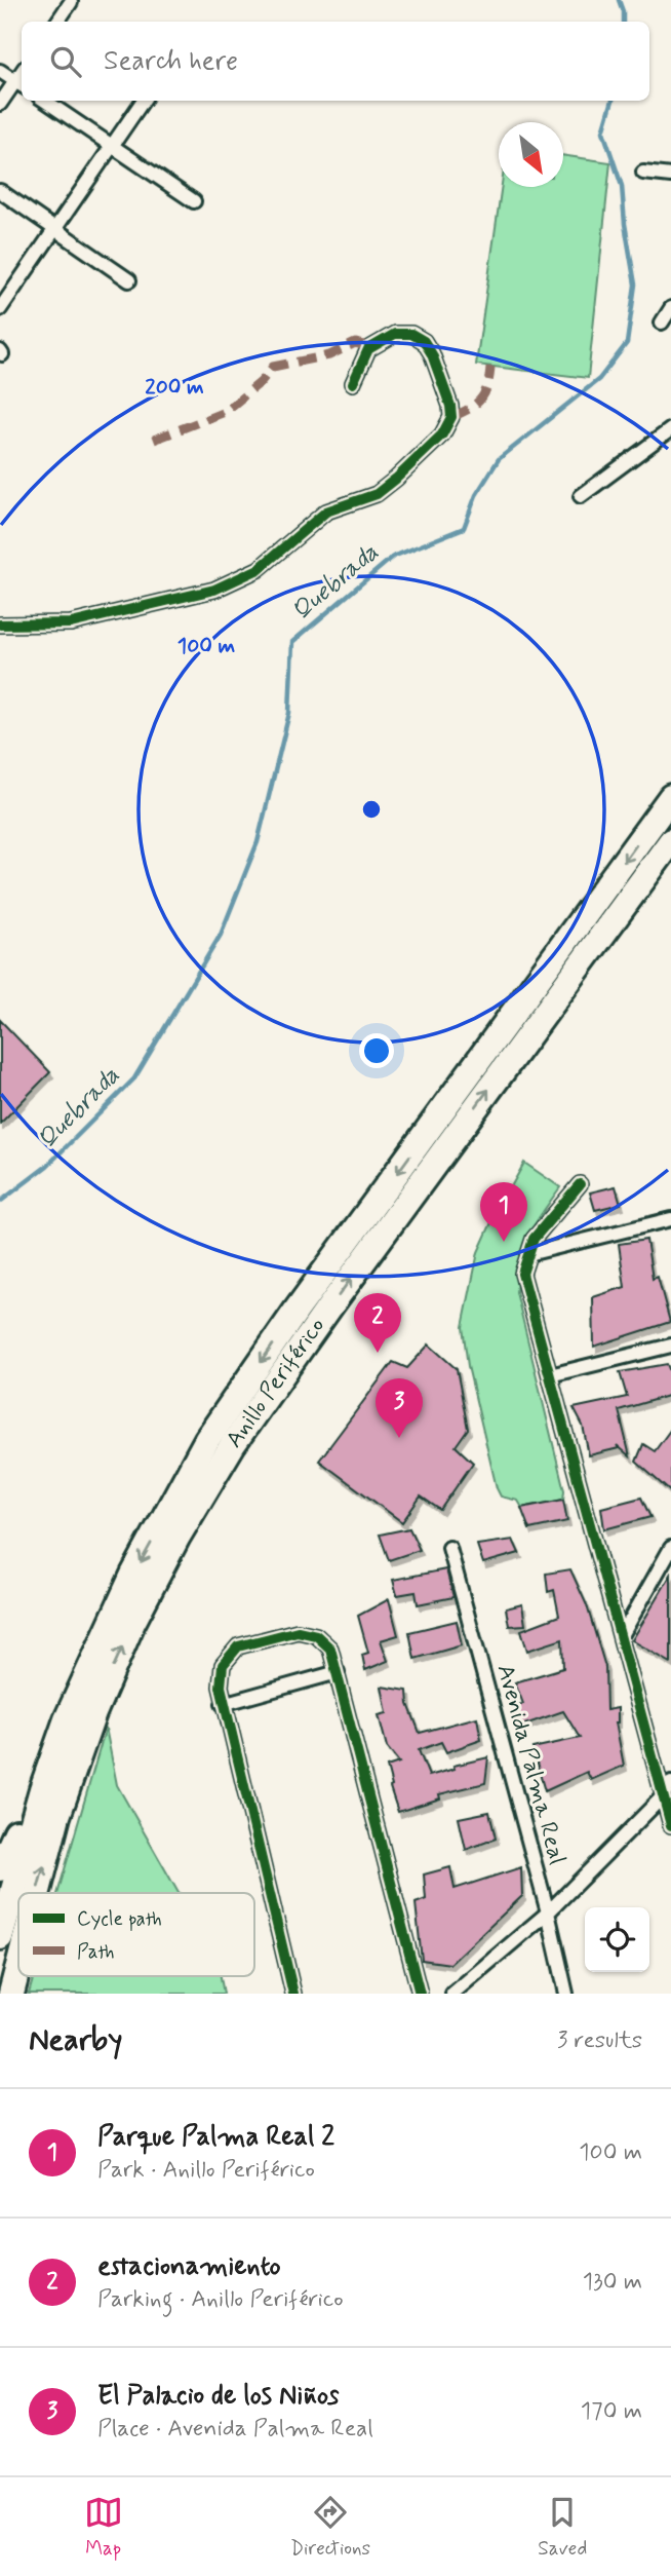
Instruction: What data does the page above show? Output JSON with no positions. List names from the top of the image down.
{
  "streets": {
    "highway": ["Anillo Periférico"],
    "street": ["Avenida Palma Real"]
  },
  "water": ["Quebrada"],
  "legend": ["Cycle path", "Path"],
  "north": "bottom right",
  "page": {
    "search": "Search here",
    "pins": ["1", "2", "3"],
    "heading": ["Nearby", "3 results"],
    "list": [
      {
        "mark": "1",
        "name": "Parque Palma Real 2",
        "note": "Park · Anillo Periférico",
        "value": "100 m"
      },
      {
        "mark": "2",
        "name": "estacionamiento",
        "note": "Parking · Anillo Periférico",
        "value": "130 m"
      },
      {
        "mark": "3",
        "name": "El Palacio de los Niños",
        "note": "Place · Avenida Palma Real",
        "value": "170 m"
      }
    ],
    "nav": ["Map", "Directions", "Saved"]
  },
  "rings": ["200 m", "100 m"]
}
